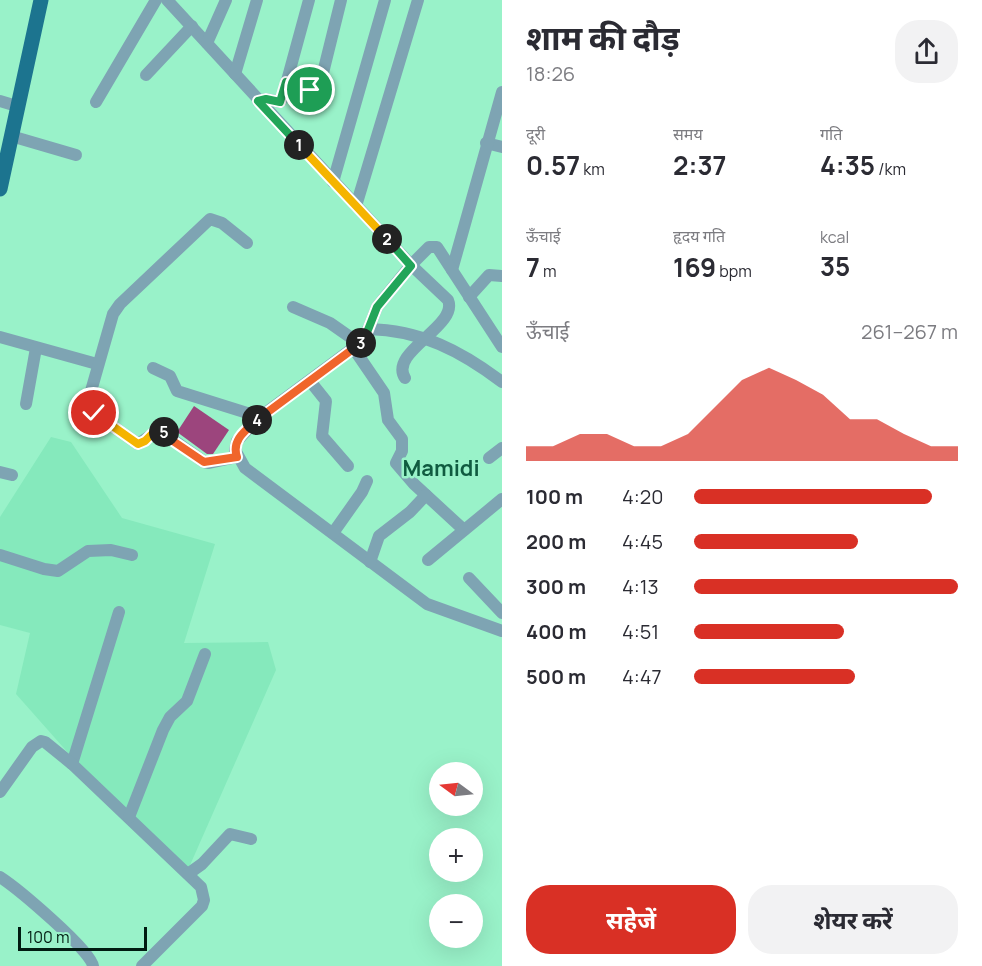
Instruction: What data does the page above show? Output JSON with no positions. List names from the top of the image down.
{
  "districts": ["Mamidi"],
  "scale_bar": "100 m",
  "north": "left",
  "page": {
    "heading": ["शाम की दौड़", "18:26"],
    "stats": [
      ["दूरी", "0.57 km"],
      ["समय", "2:37"],
      ["गति", "4:35 /km"],
      ["ऊँचाई", "7 m"],
      ["हृदय गति", "169 bpm"],
      ["kcal", "35"]
    ],
    "pins": [
      "1",
      "2",
      "3",
      "4",
      "5"
    ],
    "chart": ["ऊँचाई", "261–267 m"],
    "list": [
      {
        "name": "100 m",
        "note": "4:20"
      },
      {
        "name": "200 m",
        "note": "4:45"
      },
      {
        "name": "300 m",
        "note": "4:13"
      },
      {
        "name": "400 m",
        "note": "4:51"
      },
      {
        "name": "500 m",
        "note": "4:47"
      }
    ],
    "map_buttons": ["+", "−"],
    "buttons": ["सहेजें", "शेयर करें"],
    "scale": "100 m"
  }
}
